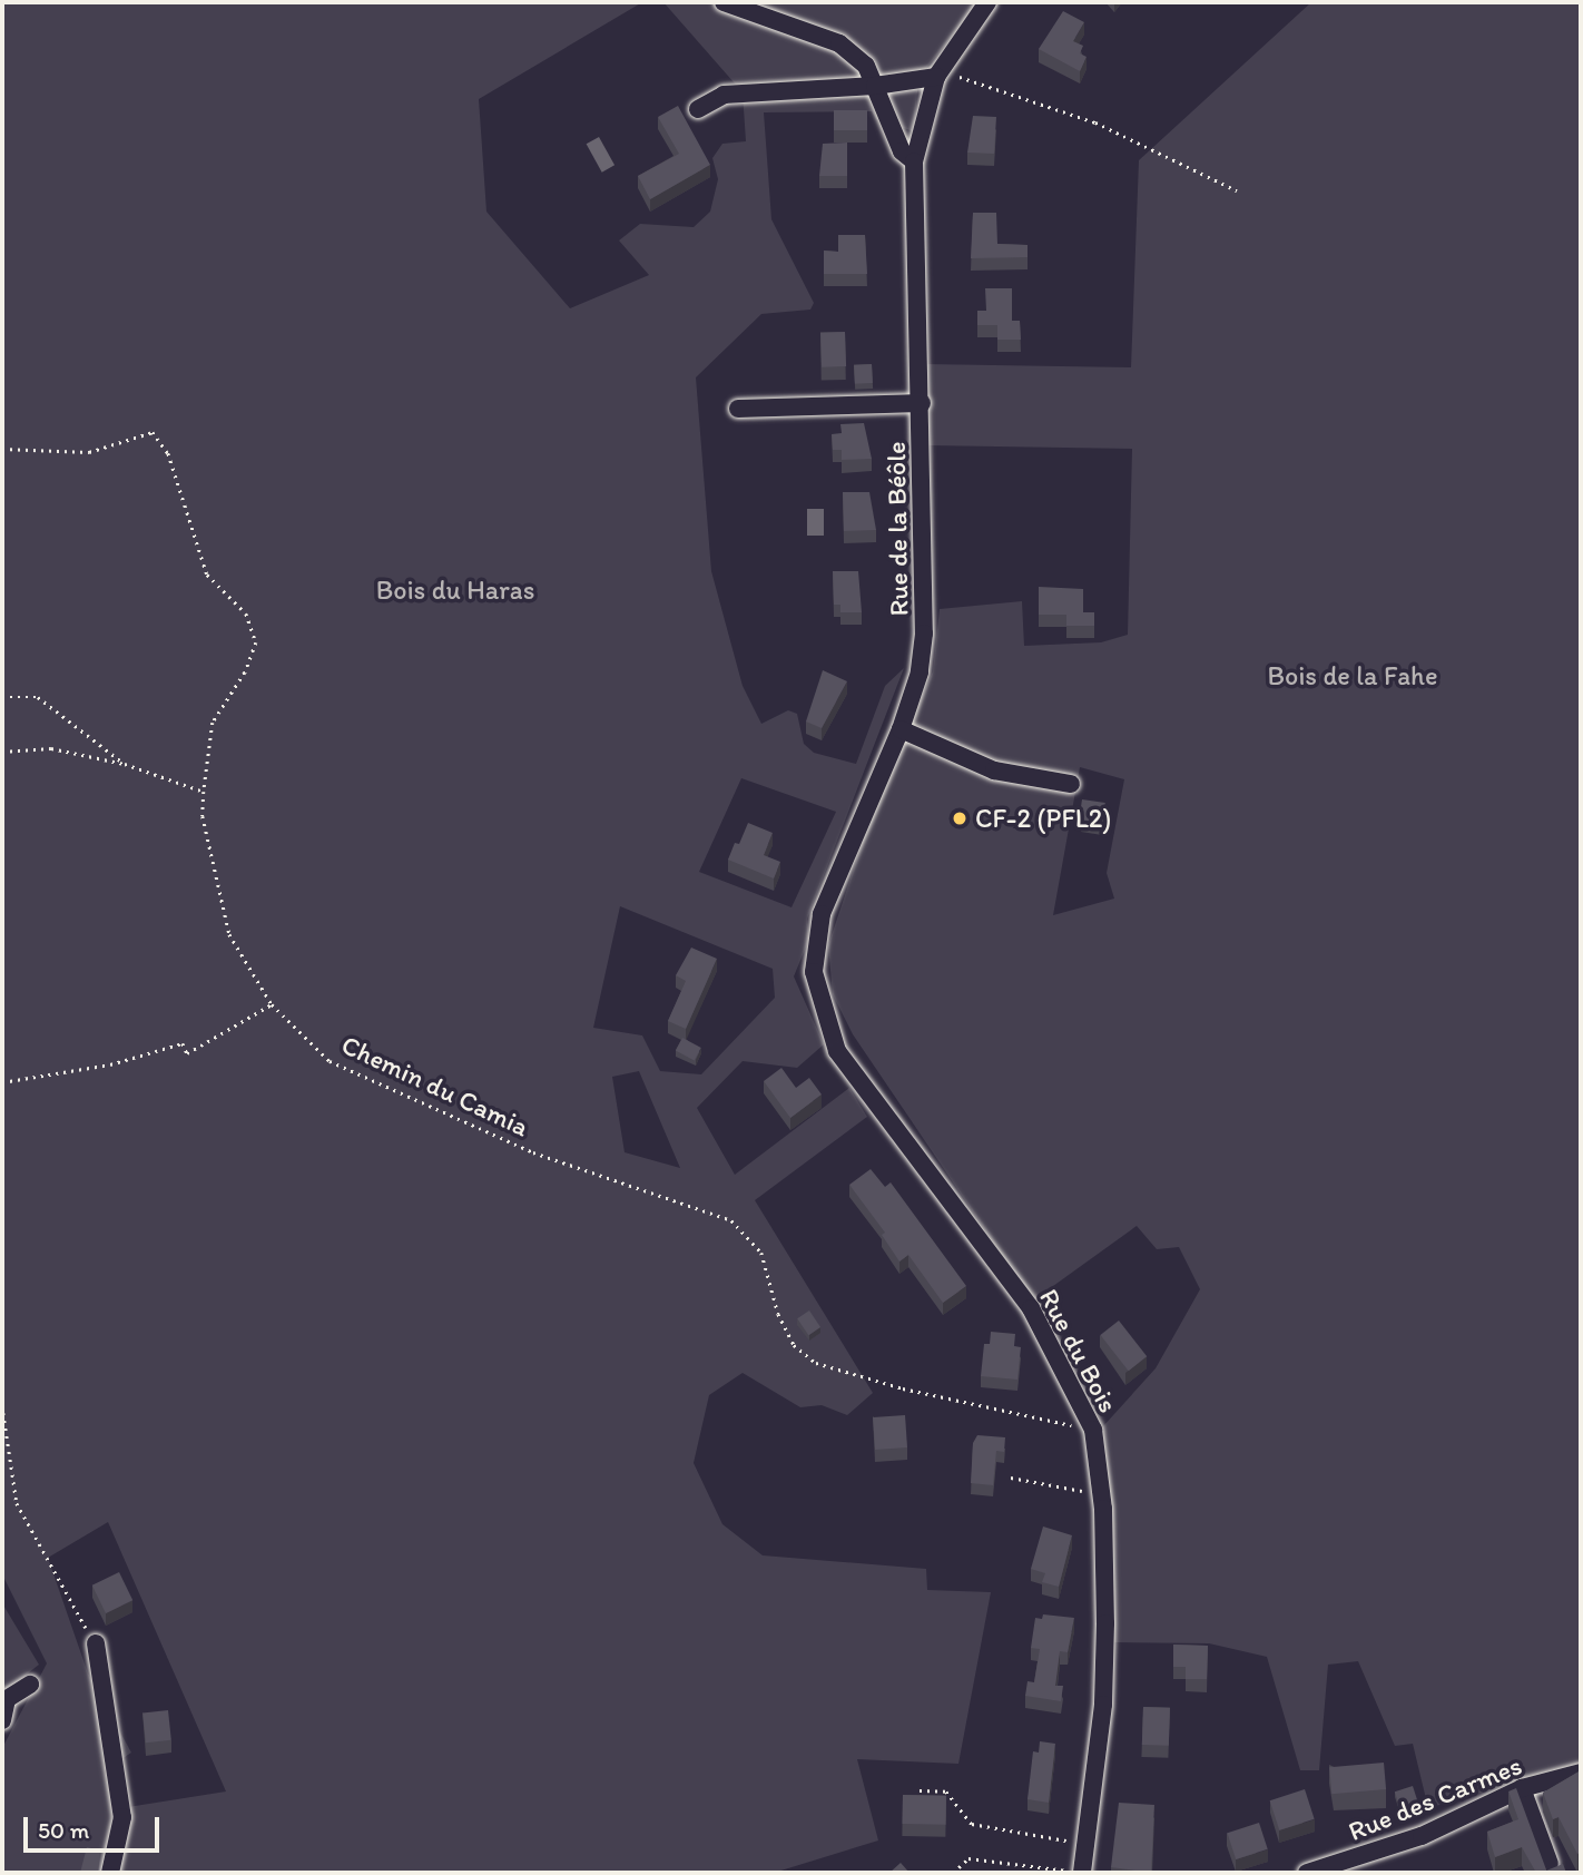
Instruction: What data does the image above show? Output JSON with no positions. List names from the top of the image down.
{
  "streets": {
    "street": ["Rue de la Béôle", "Rue du Bois", "Rue des Carmes"],
    "path": ["Chemin du Camia"]
  },
  "crossings": [
    ["Rue de la Béôle", "Rue du Bois"],
    ["Chemin du Camia", "Rue du Bois"]
  ],
  "parks": ["Bois du Haras", "Bois de la Fahe"],
  "places": ["CF-2 (PFL2)"],
  "scale_bar": "50 m"
}
